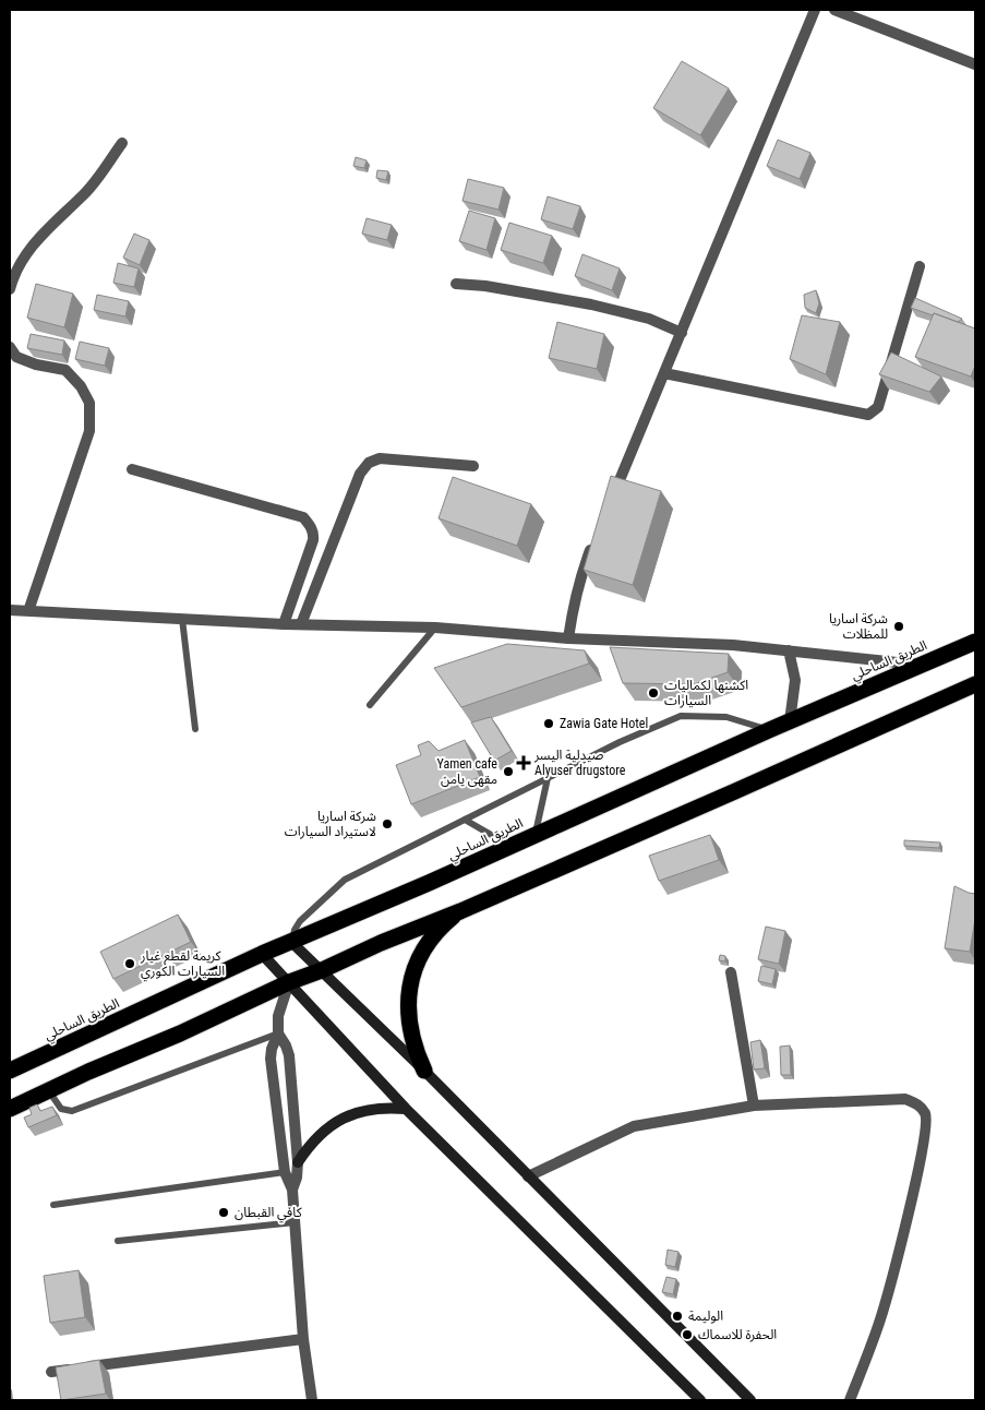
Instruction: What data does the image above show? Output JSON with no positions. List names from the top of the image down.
{
  "streets": {
    "highway": ["الطريق الساحلي"]
  },
  "places": {
    "other": [
      "شركة اساريا للمظلات",
      "اكشنها لكماليات السيارات",
      "Zawia Gate Hotel",
      "Yamen cafe مقهى يامن",
      "شركة اساريا لاستيراد السيارات",
      "كريمة لقطع غيار السيارات الكوري",
      "كافي القبطان",
      "الوليمة",
      "الحفرة للاسماك"
    ],
    "health": ["صيدلية اليسر Alyuser drugstore"]
  }
}
